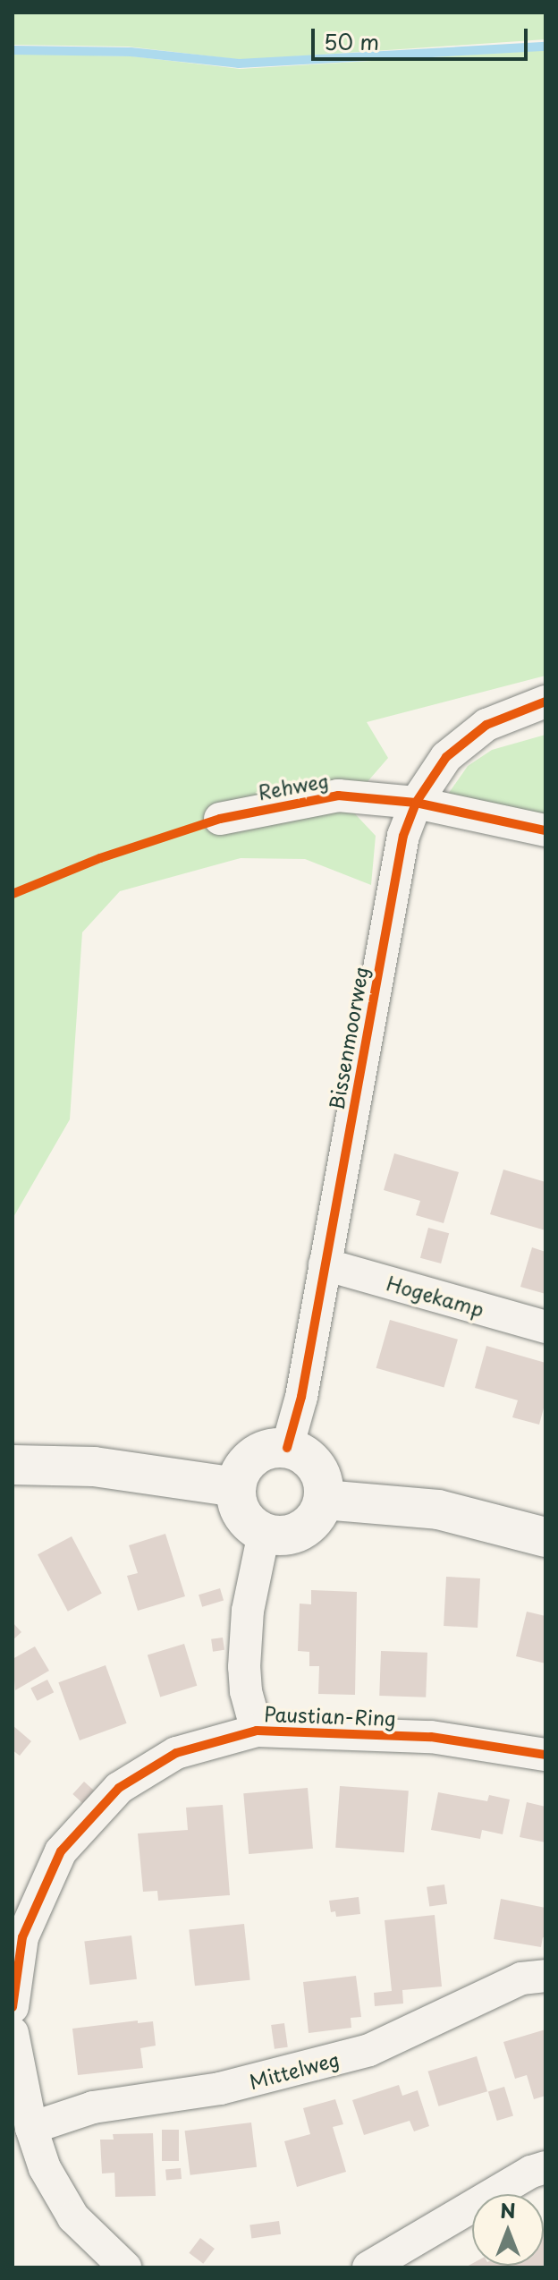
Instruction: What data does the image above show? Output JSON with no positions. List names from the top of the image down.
{
  "streets": {
    "street": [
      "Rehweg",
      "Bissenmoorweg",
      "Hogekamp",
      "Paustian-Ring",
      "Mittelweg"
    ]
  },
  "crossings": [
    ["Rehweg", "Bissenmoorweg"],
    ["Bissenmoorweg", "Hogekamp"]
  ],
  "scale_bar": "50 m",
  "north": "top"
}
